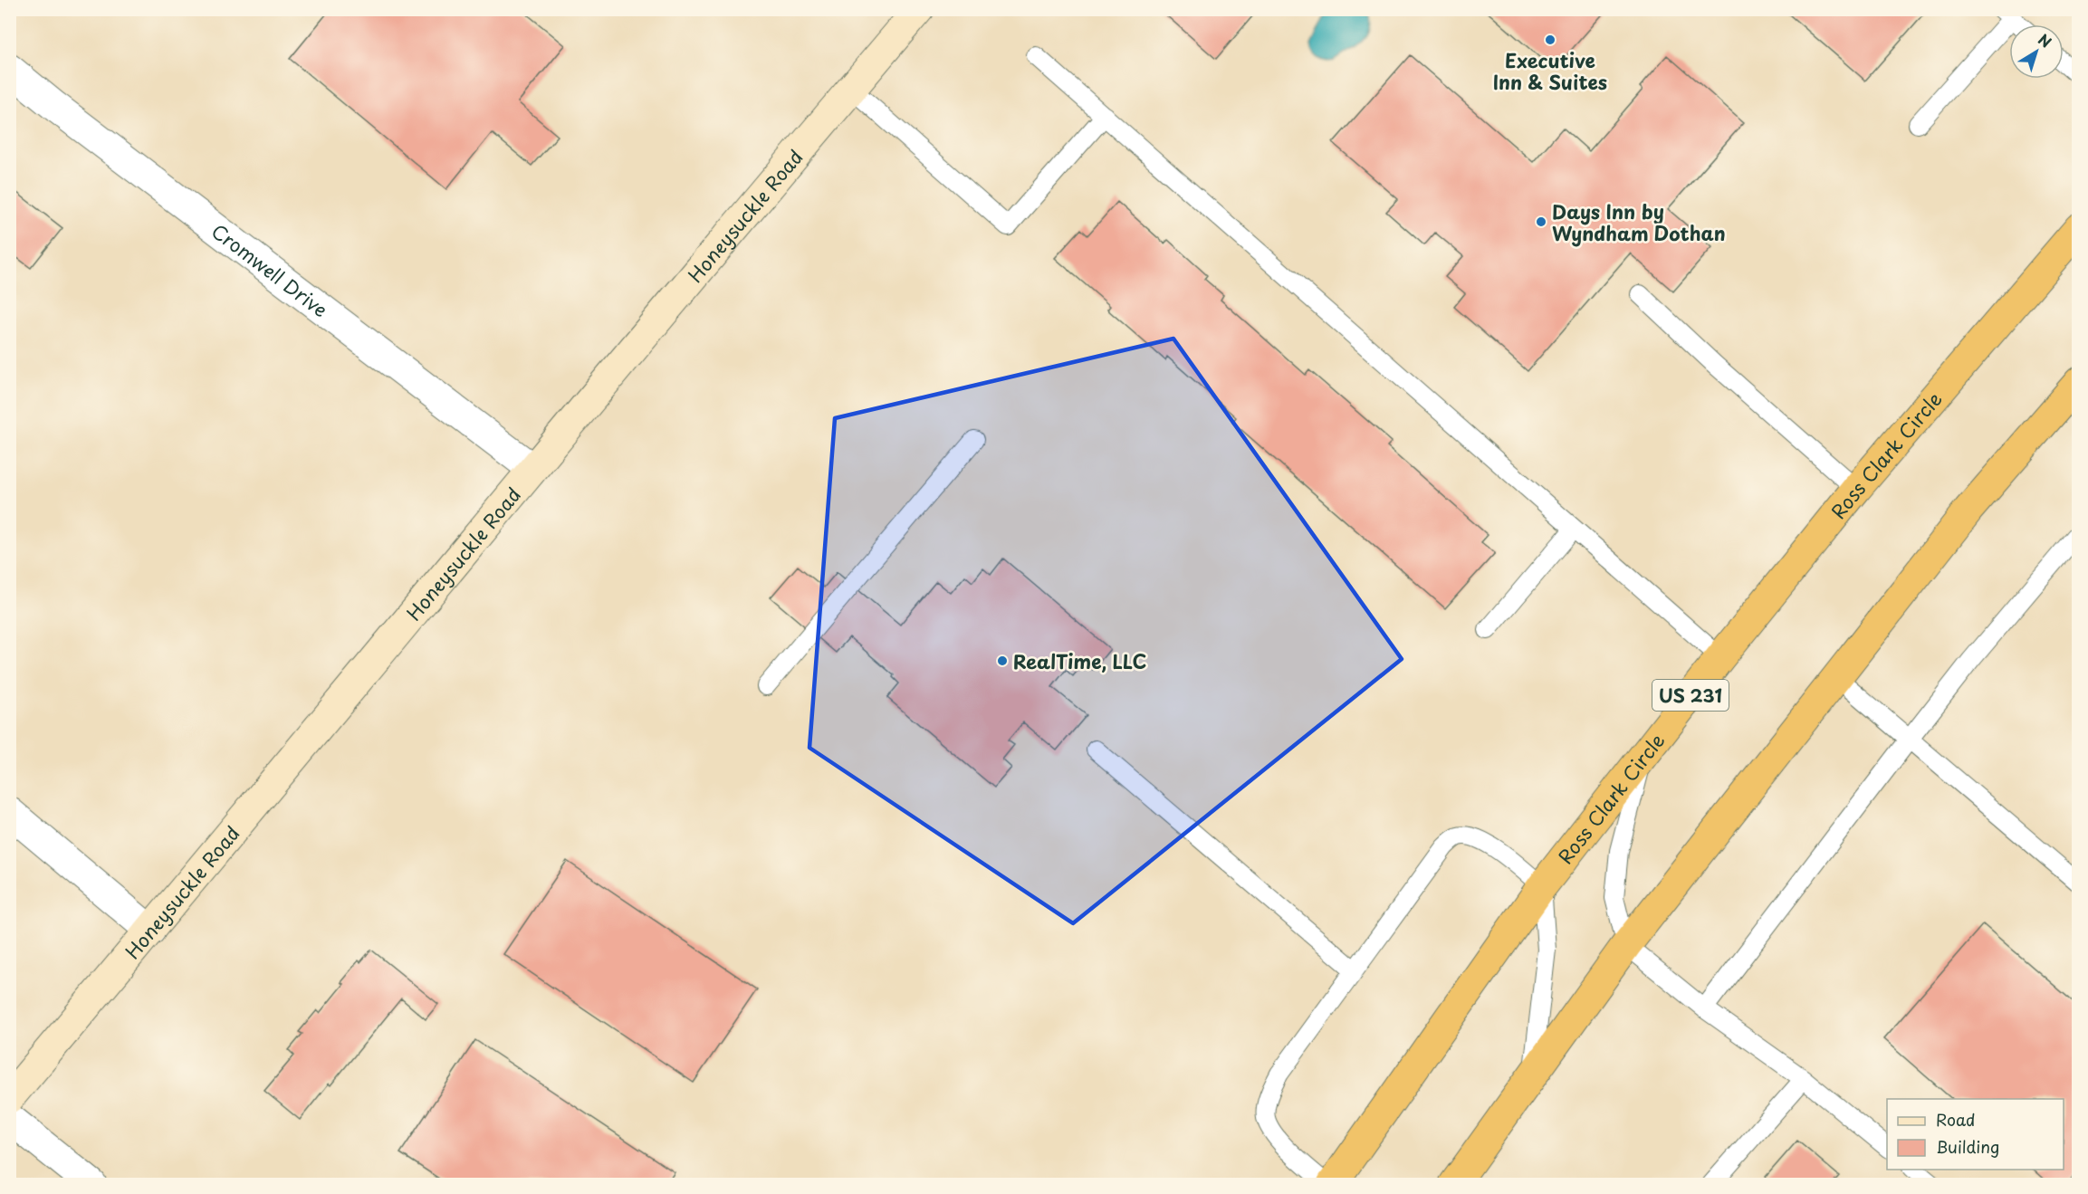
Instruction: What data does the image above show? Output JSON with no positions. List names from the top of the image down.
{
  "streets": {
    "highway": ["Ross Clark Circle", "US 231"],
    "main road": ["Honeysuckle Road"],
    "street": ["Cromwell Drive"]
  },
  "crossings": [
    ["Honeysuckle Road", "Cromwell Drive"]
  ],
  "places": ["Executive Inn & Suites", "Days Inn by Wyndham Dothan", "RealTime, LLC"],
  "legend": ["Road", "Building"],
  "north": "top right"
}
